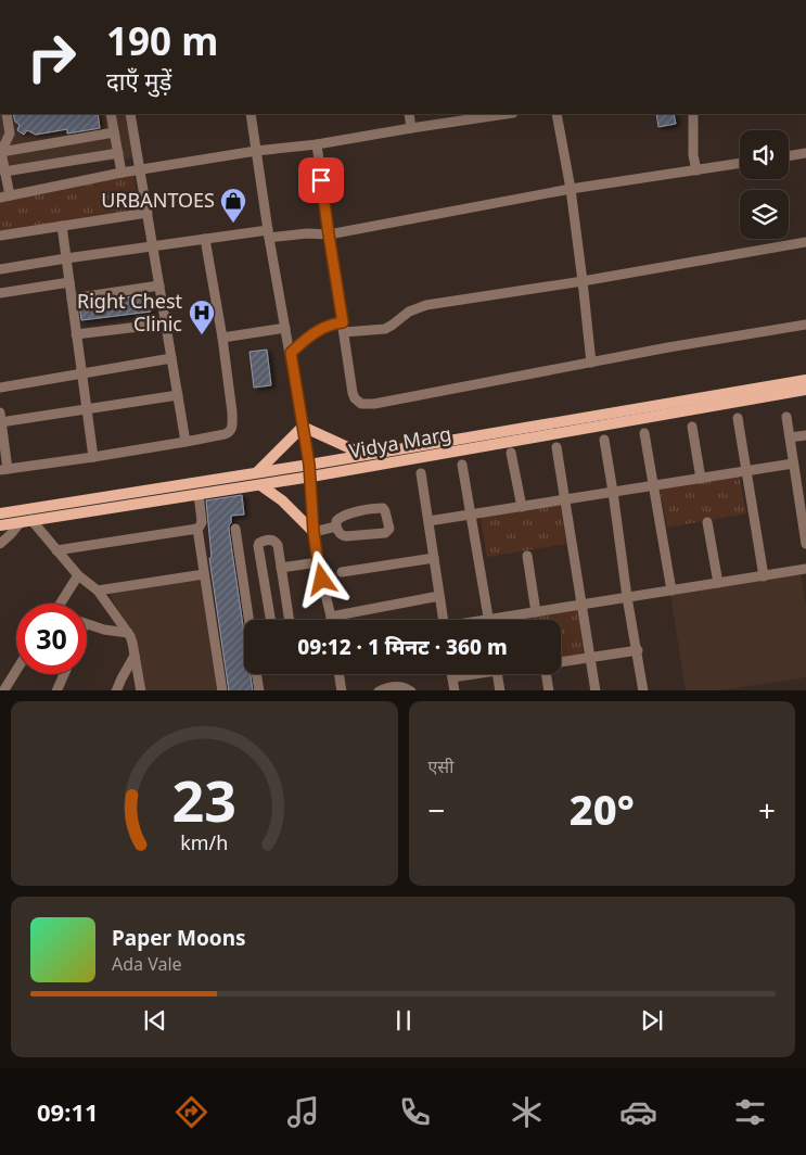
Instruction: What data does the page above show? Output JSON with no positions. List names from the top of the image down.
{
  "streets": {
    "main road": ["Vidya Marg"]
  },
  "places": {
    "shop": ["URBANTOES"],
    "hospital": ["Right Chest Clinic"]
  },
  "page": {
    "turn": ["190 m", "दाएँ मुड़ें"],
    "limit": "30",
    "trip": "09:12 · 1 मिनट · 360 m",
    "tile": "एसी",
    "heat": ["−", "20°", "+"],
    "song": ["Paper Moons", "Ada Vale"],
    "tabs": "09:11",
    "gauge": ["23", "km/h"]
  }
}
